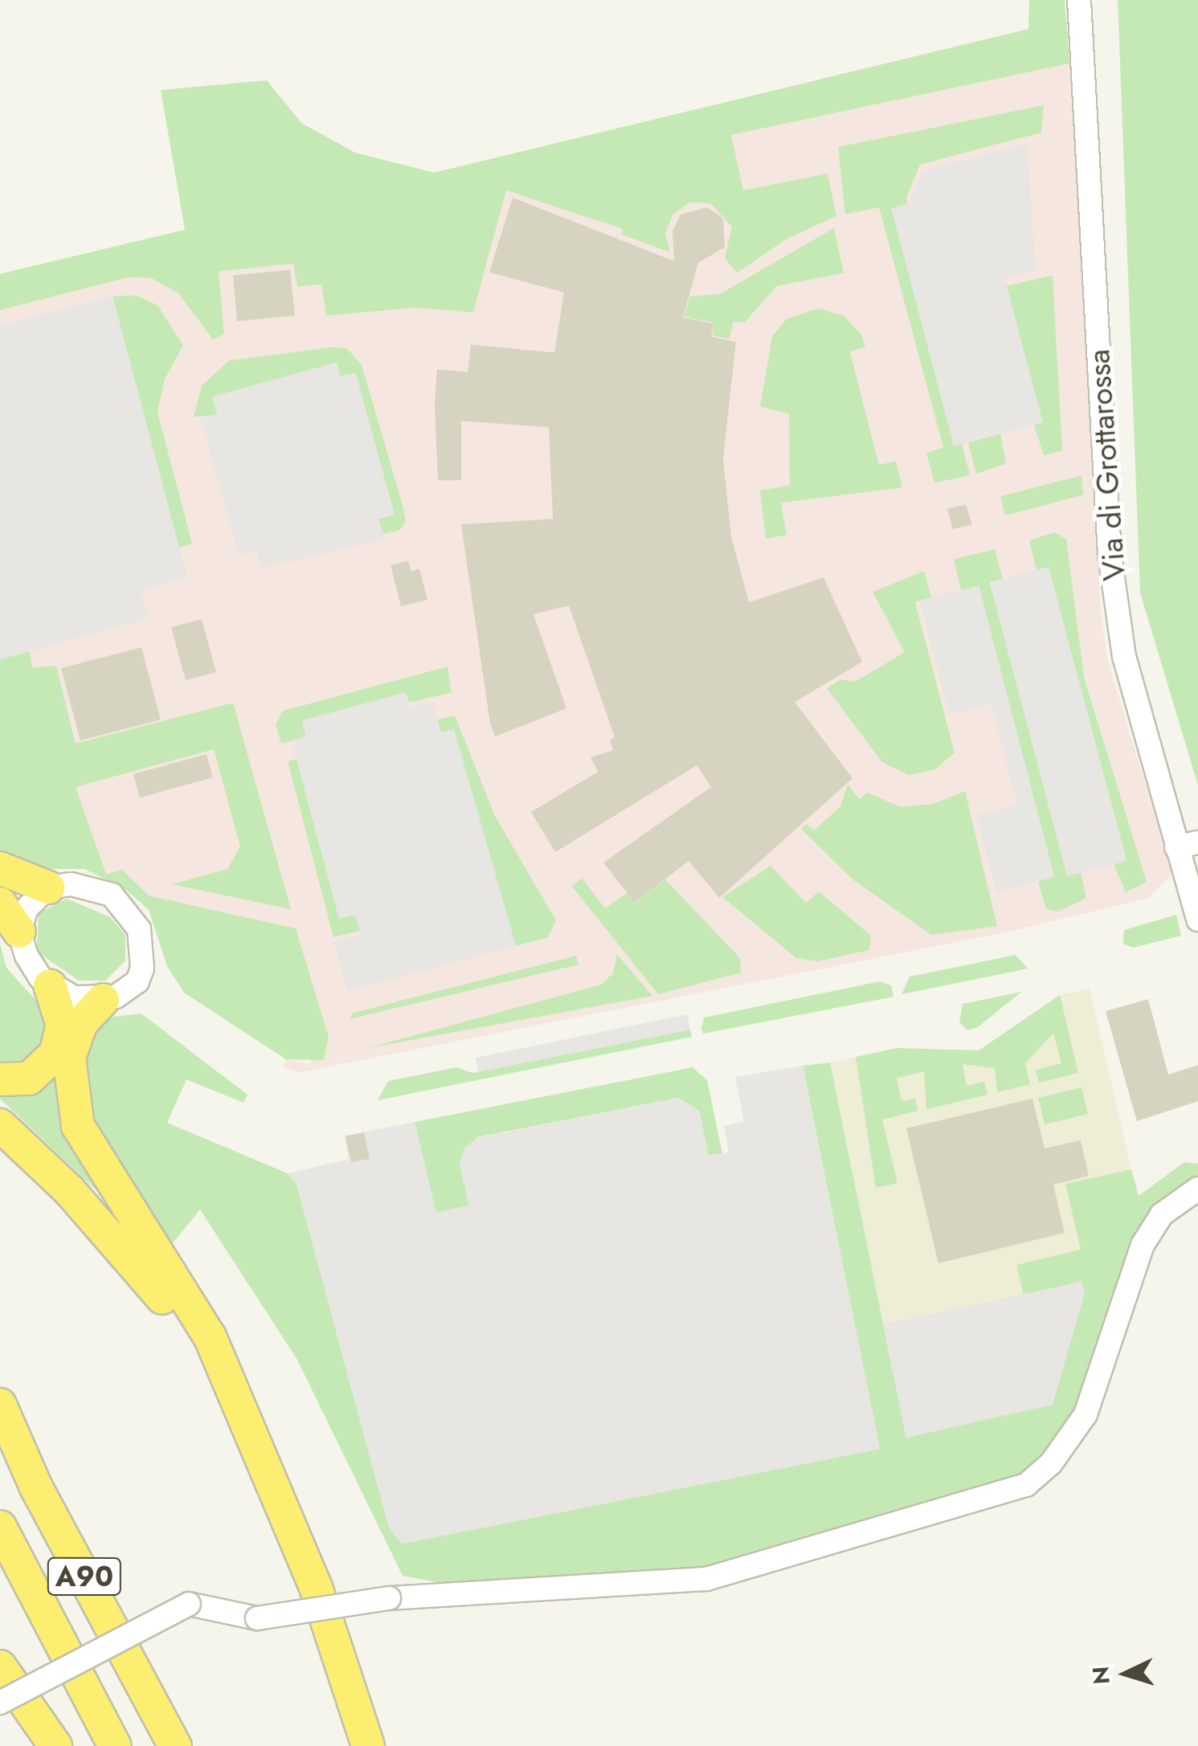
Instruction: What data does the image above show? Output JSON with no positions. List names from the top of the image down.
{
  "streets": {
    "highway": ["A90"],
    "street": ["Via di Grottarossa"]
  },
  "north": "left"
}
